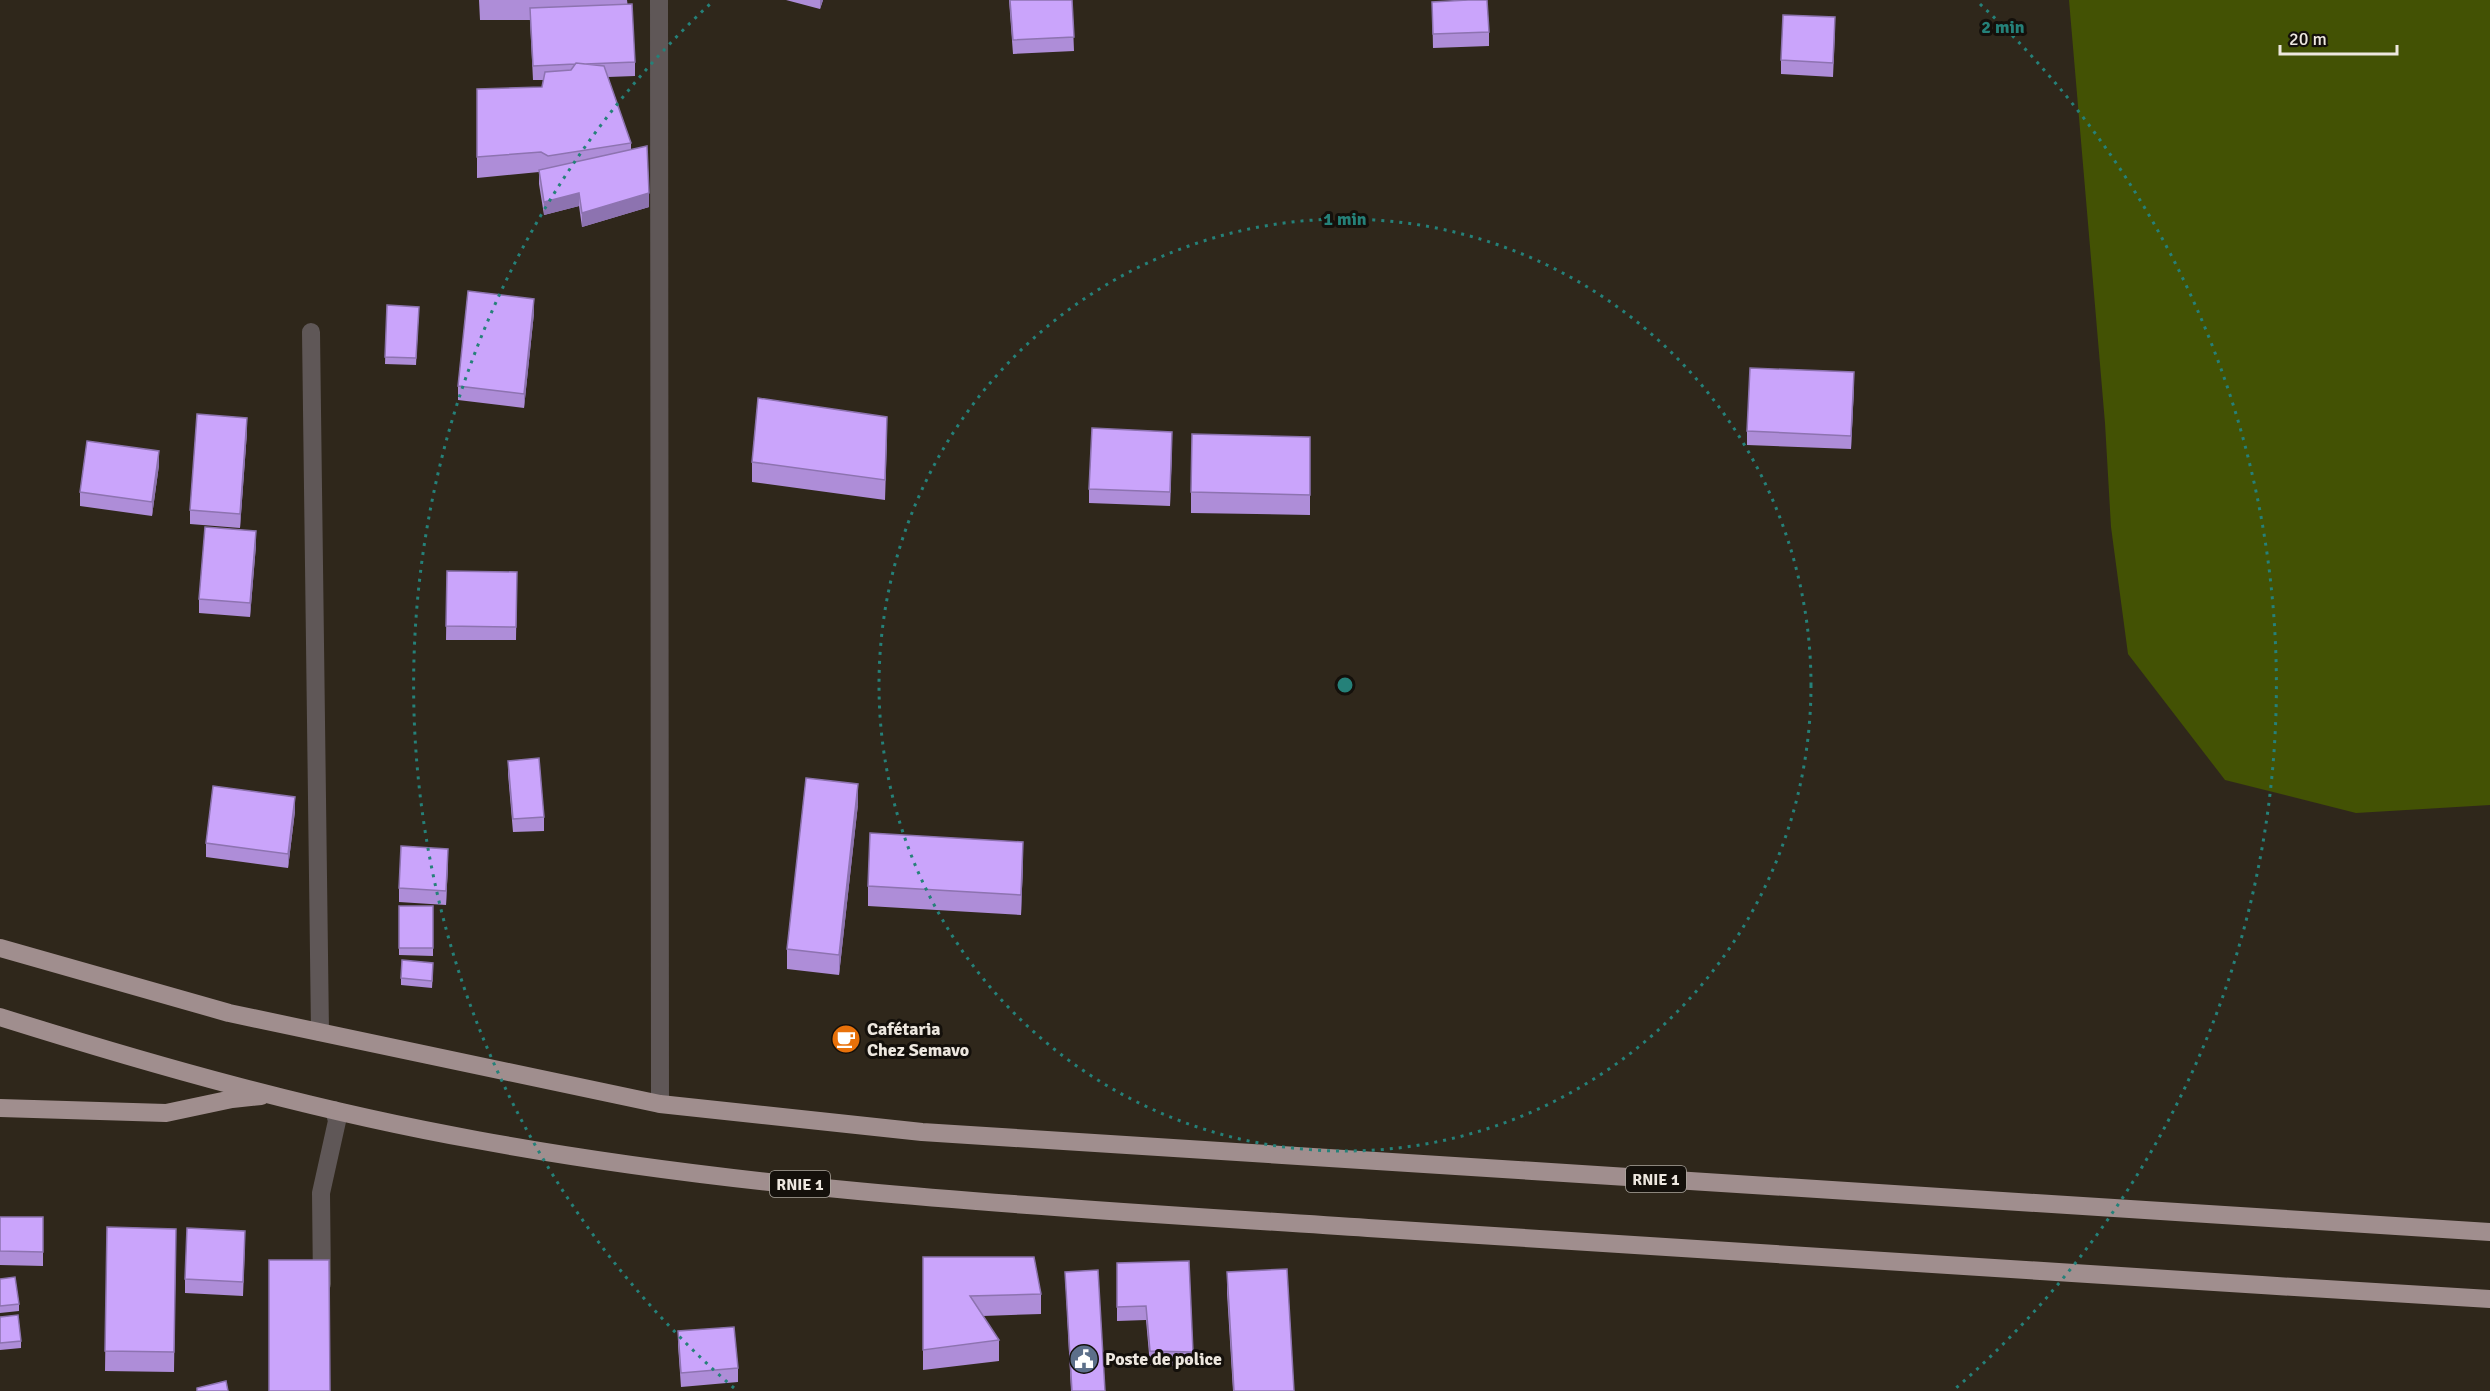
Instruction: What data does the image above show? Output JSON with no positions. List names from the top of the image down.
{
  "streets": {
    "highway": ["RNIE 1"]
  },
  "places": {
    "cafe": ["Cafétaria Chez Semavo"],
    "public building": ["Poste de police"]
  },
  "scale_bar": "20 m",
  "rings": ["2 min", "1 min"]
}
